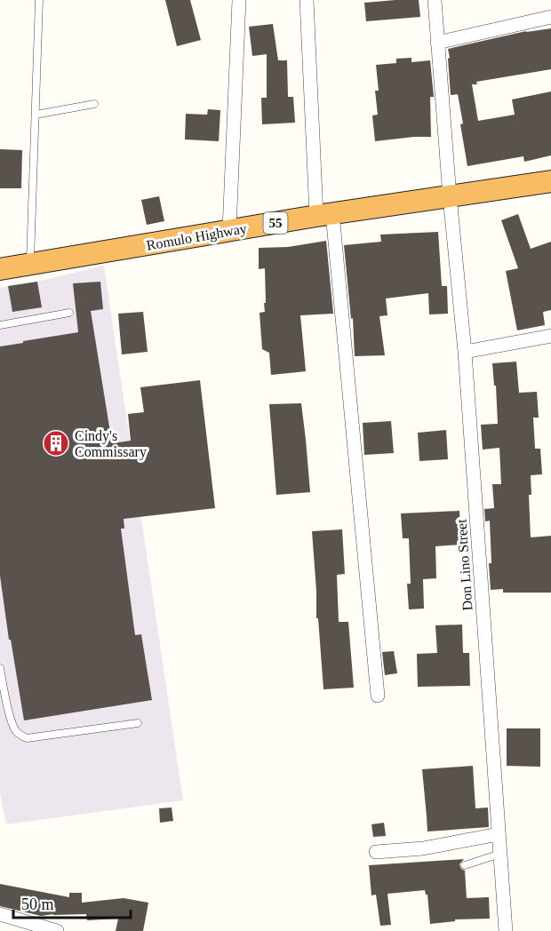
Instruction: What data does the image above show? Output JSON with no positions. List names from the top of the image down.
{
  "streets": {
    "highway": ["55", "Romulo Highway"],
    "street": ["Don Lino Street"]
  },
  "crossings": [
    ["Romulo Highway", "Don Lino Street"]
  ],
  "places": {
    "building": ["Cindy's Commissary"]
  },
  "scale_bar": "50 m"
}
